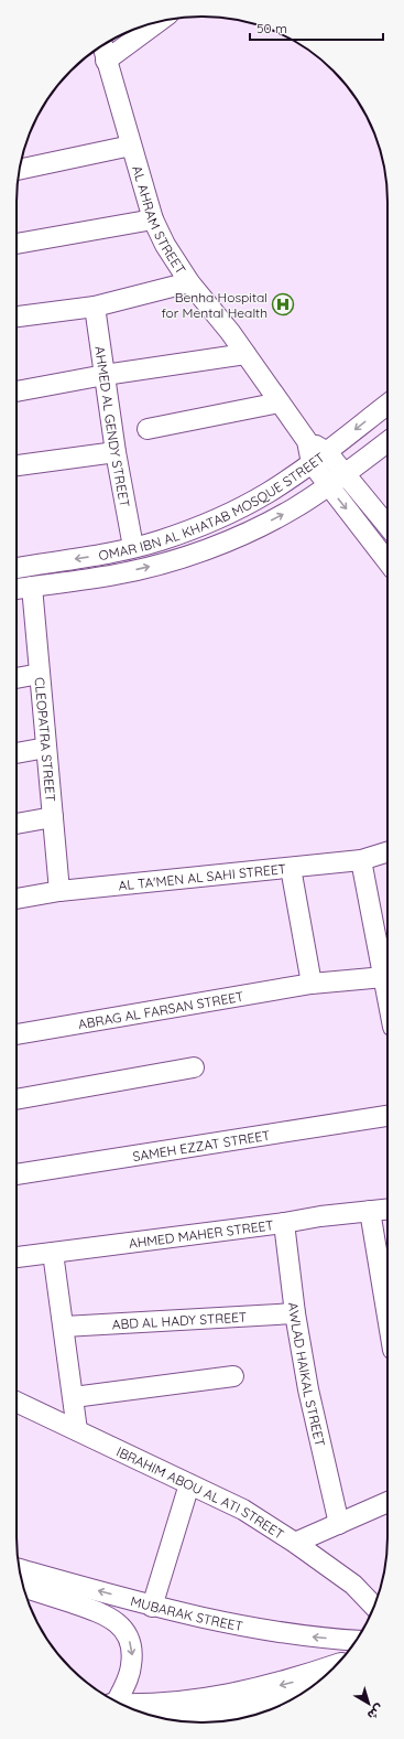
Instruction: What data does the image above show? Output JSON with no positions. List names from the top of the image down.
{
  "streets": {
    "street": [
      "AL AHRAM STREET",
      "AHMED AL GENDY STREET",
      "OMAR IBN AL KHATAB MOSQUE STREET",
      "CLEOPATRA STREET",
      "AL TA'MEN AL SAHI STREET",
      "ABRAG AL FARSAN STREET",
      "SAMEH EZZAT STREET",
      "AHMED MAHER STREET",
      "ABD AL HADY STREET",
      "AWLAD HAIKAL STREET",
      "IBRAHIM ABOU AL ATI STREET",
      "MUBARAK STREET"
    ]
  },
  "crossings": [
    ["AHMED AL GENDY STREET", "OMAR IBN AL KHATAB MOSQUE STREET"],
    ["OMAR IBN AL KHATAB MOSQUE STREET", "CLEOPATRA STREET"],
    ["CLEOPATRA STREET", "AL TA'MEN AL SAHI STREET"],
    ["AHMED MAHER STREET", "AWLAD HAIKAL STREET"],
    ["ABD AL HADY STREET", "AWLAD HAIKAL STREET"]
  ],
  "places": {
    "hospital": ["Benha Hospital for Mental Health"]
  },
  "scale_bar": "50 m",
  "north": "bottom right"
}
